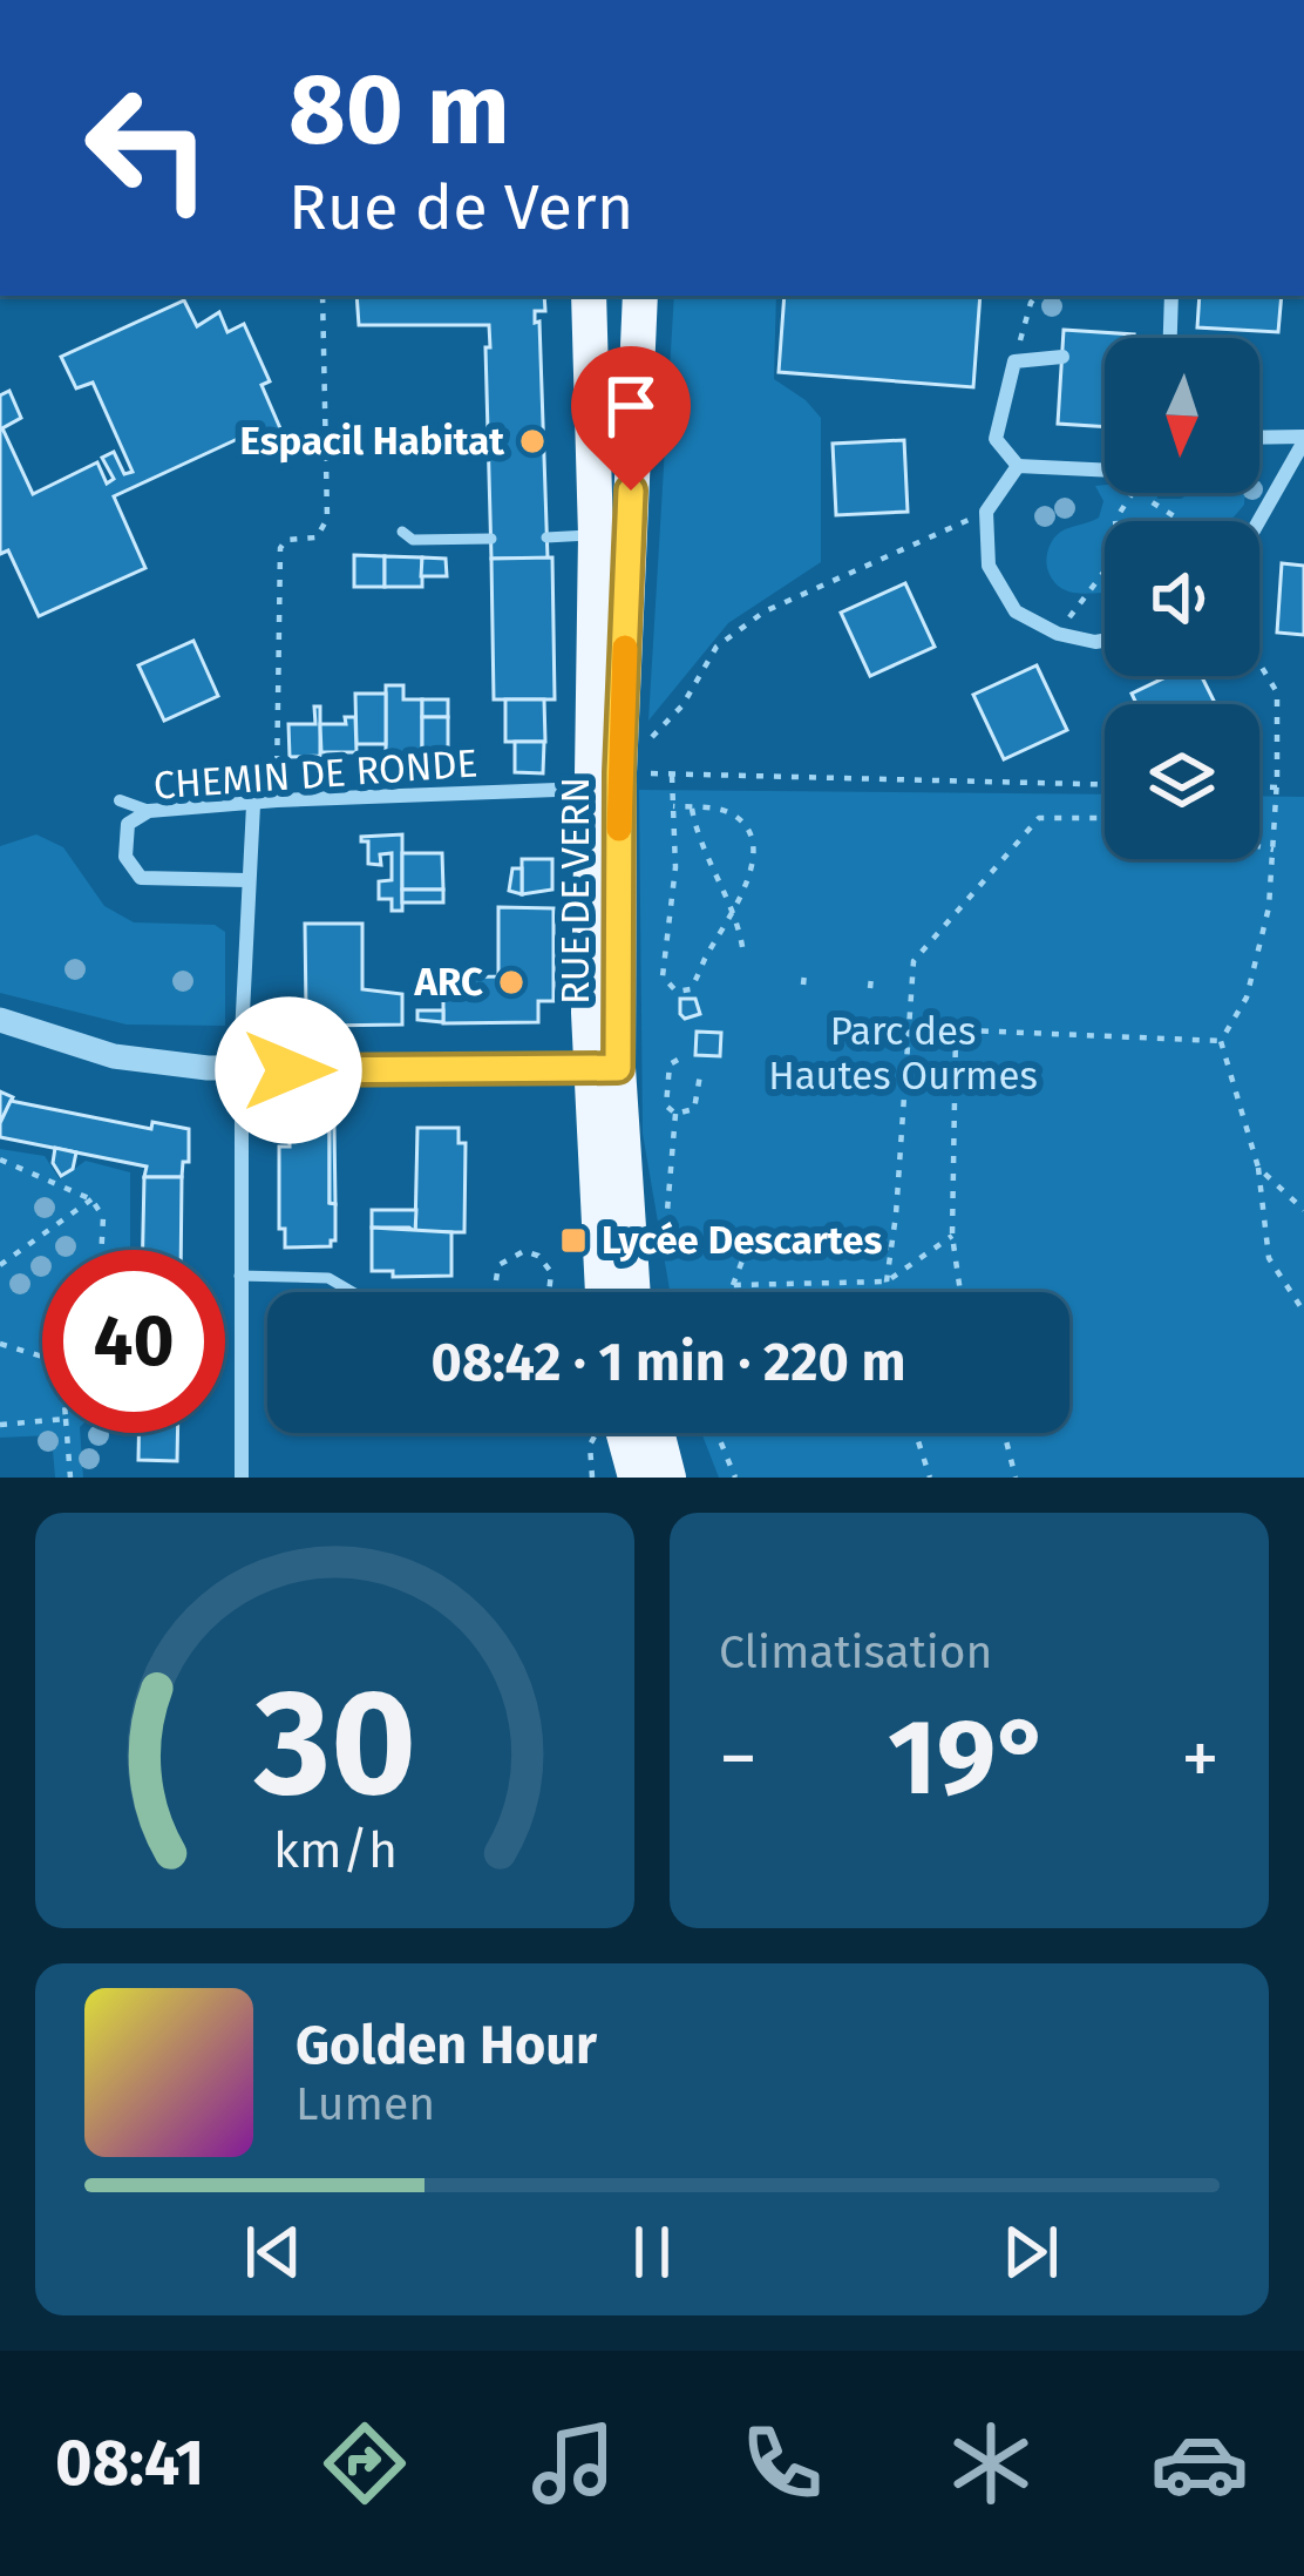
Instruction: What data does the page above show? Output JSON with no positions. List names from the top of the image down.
{
  "streets": {
    "main road": ["RUE DE VERN"],
    "street": ["CHEMIN DE RONDE"]
  },
  "crossings": [
    ["CHEMIN DE RONDE", "RUE DE VERN"]
  ],
  "parks": ["Parc des Hautes Ourmes"],
  "places": {
    "other": ["Espacil Habitat", "ARC"],
    "transit": ["Lycée Descartes"]
  },
  "north": "bottom",
  "page": {
    "turn": ["80 m", "Rue de Vern"],
    "limit": "40",
    "trip": "08:42 · 1 min · 220 m",
    "tile": "Climatisation",
    "heat": ["−", "19°", "+"],
    "song": ["Golden Hour", "Lumen"],
    "tabs": "08:41",
    "gauge": ["30", "km/h"]
  }
}
